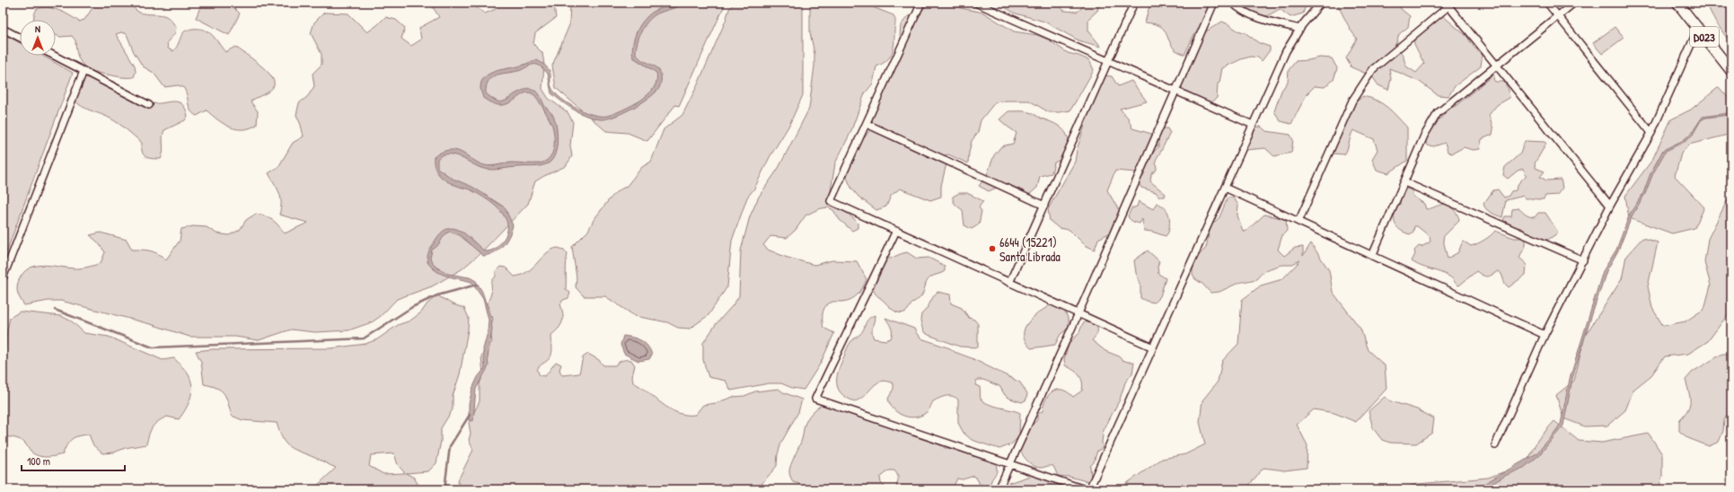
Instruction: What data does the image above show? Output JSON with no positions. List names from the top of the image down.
{
  "streets": {
    "main road": ["D023"]
  },
  "places": ["6644 (15221) Santa Librada"],
  "scale_bar": "100 m",
  "north": "top"
}
